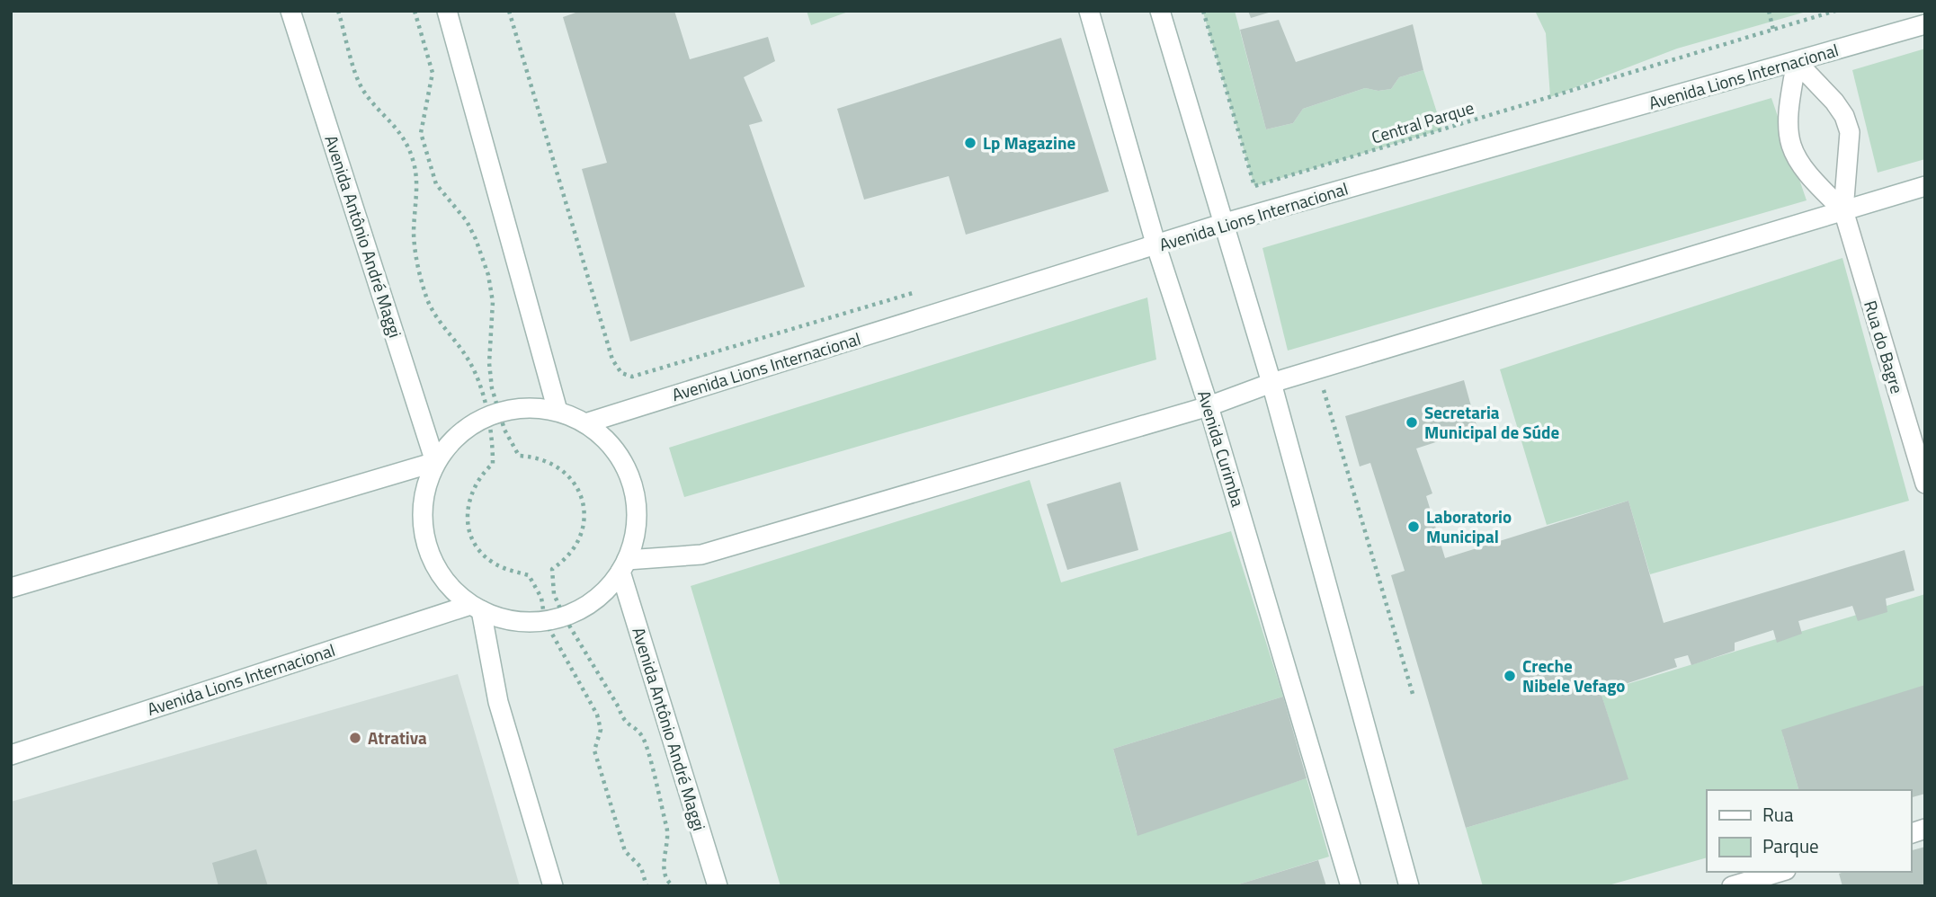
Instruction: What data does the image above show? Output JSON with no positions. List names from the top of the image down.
{
  "streets": {
    "street": [
      "Avenida Lions Internacional",
      "Avenida Antônio André Maggi",
      "Rua do Bagre",
      "Avenida Curimba"
    ],
    "path": ["Central Parque"]
  },
  "crossings": [
    ["Avenida Lions Internacional", "Rua do Bagre"],
    ["Avenida Lions Internacional", "Avenida Curimba"]
  ],
  "places": [
    "Lp Magazine",
    "Secretaria Municipal de Súde",
    "Laboratorio Municipal",
    "Creche Nibele Vefago",
    "Atrativa"
  ],
  "legend": ["Rua", "Parque"]
}
